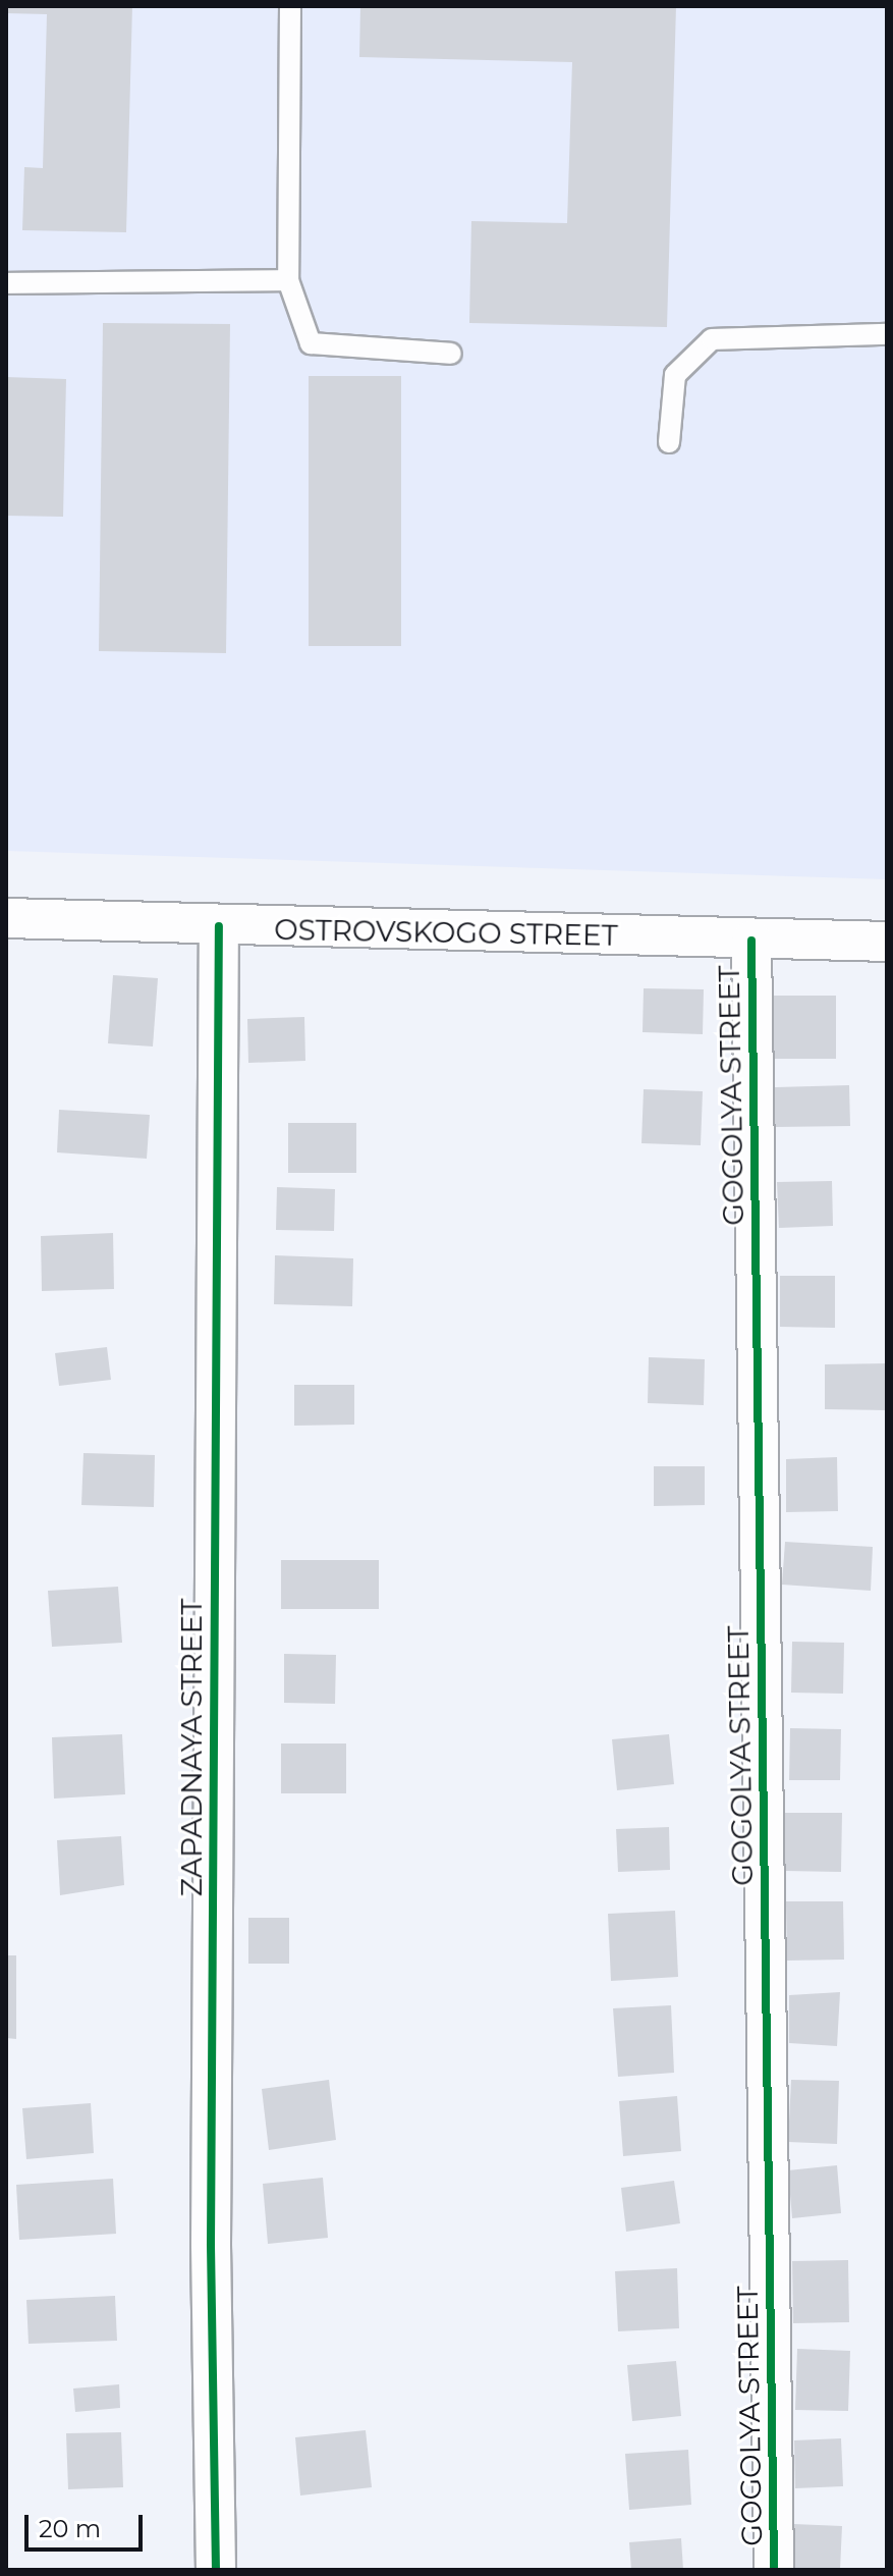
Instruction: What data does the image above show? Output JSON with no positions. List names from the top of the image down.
{
  "streets": {
    "street": ["OSTROVSKOGO STREET", "GOGOLYA STREET", "ZAPADNAYA STREET"]
  },
  "crossings": [
    ["OSTROVSKOGO STREET", "GOGOLYA STREET"],
    ["OSTROVSKOGO STREET", "ZAPADNAYA STREET"]
  ],
  "scale_bar": "20 m"
}
